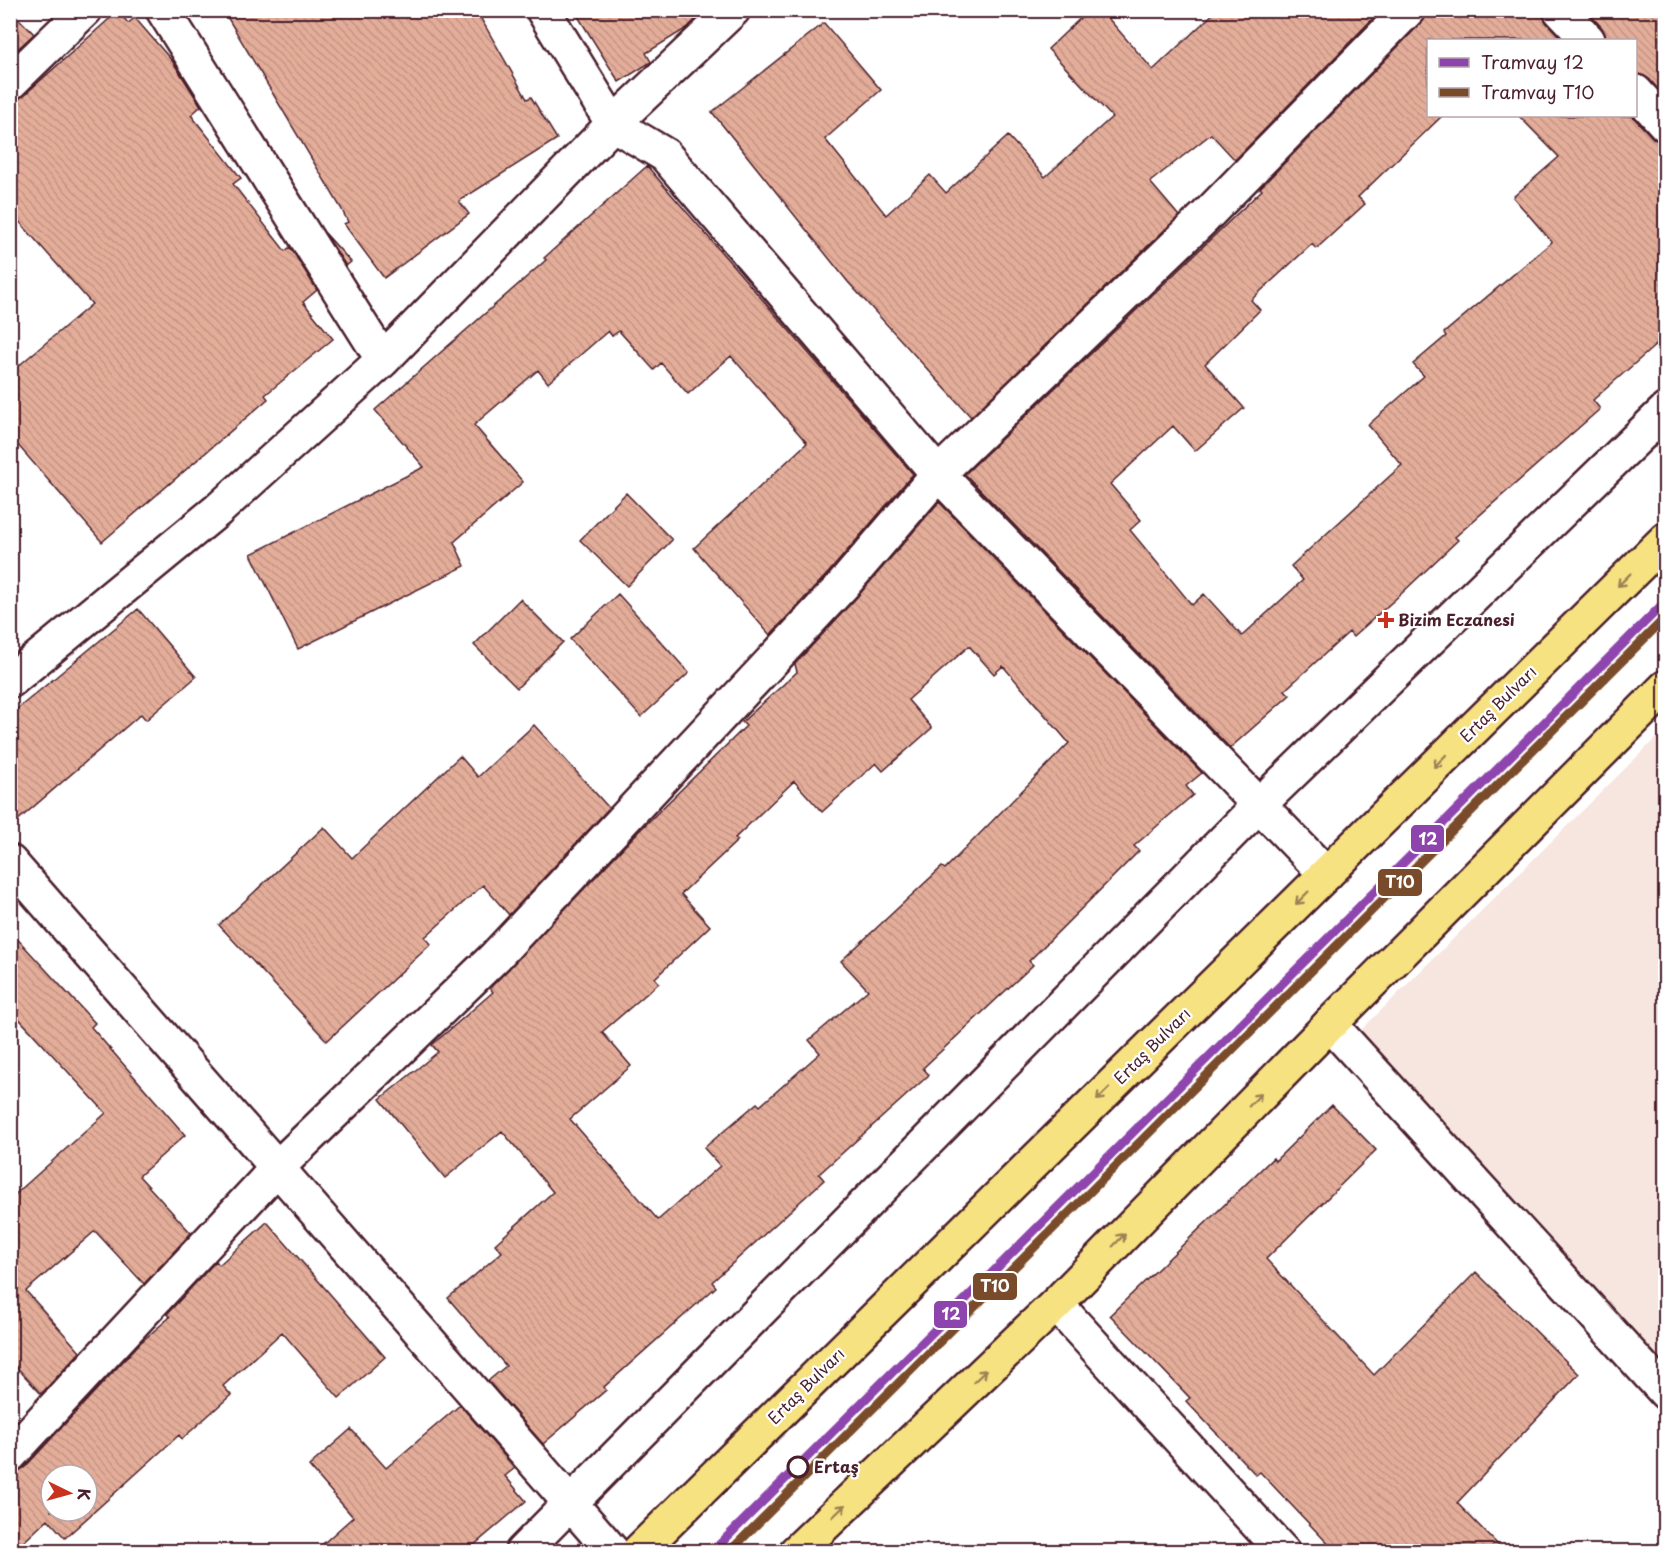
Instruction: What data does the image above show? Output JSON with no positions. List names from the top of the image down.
{
  "streets": {
    "main road": ["Ertaş Bulvarı"]
  },
  "places": {
    "health": ["Bizim Eczanesi"],
    "other": ["Ertaş"]
  },
  "lines": ["tram line 12", "tram line T10"],
  "legend": ["Tramvay 12", "Tramvay T10"],
  "north": "right"
}
